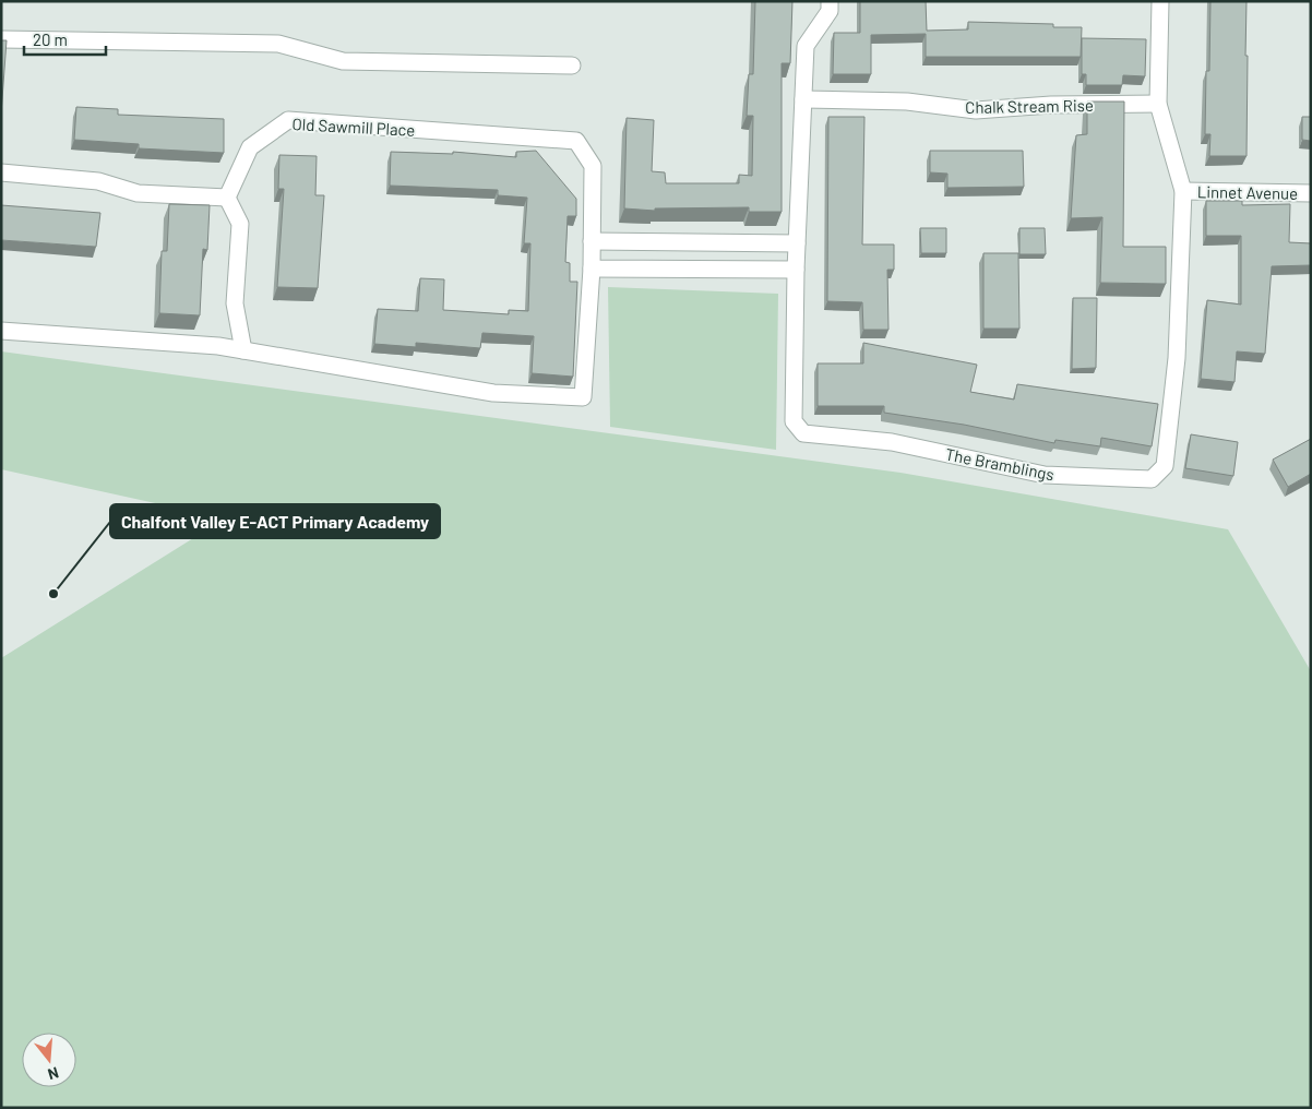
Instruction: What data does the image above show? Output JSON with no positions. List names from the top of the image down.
{
  "streets": {
    "street": [
      "Chalk Stream Rise",
      "Old Sawmill Place",
      "Linnet Avenue",
      "The Bramblings"
    ]
  },
  "crossings": [
    ["Chalk Stream Rise", "The Bramblings"],
    ["Linnet Avenue", "The Bramblings"]
  ],
  "places": ["Chalfont Valley E-ACT Primary Academy"],
  "scale_bar": "20 m",
  "north": "bottom"
}
